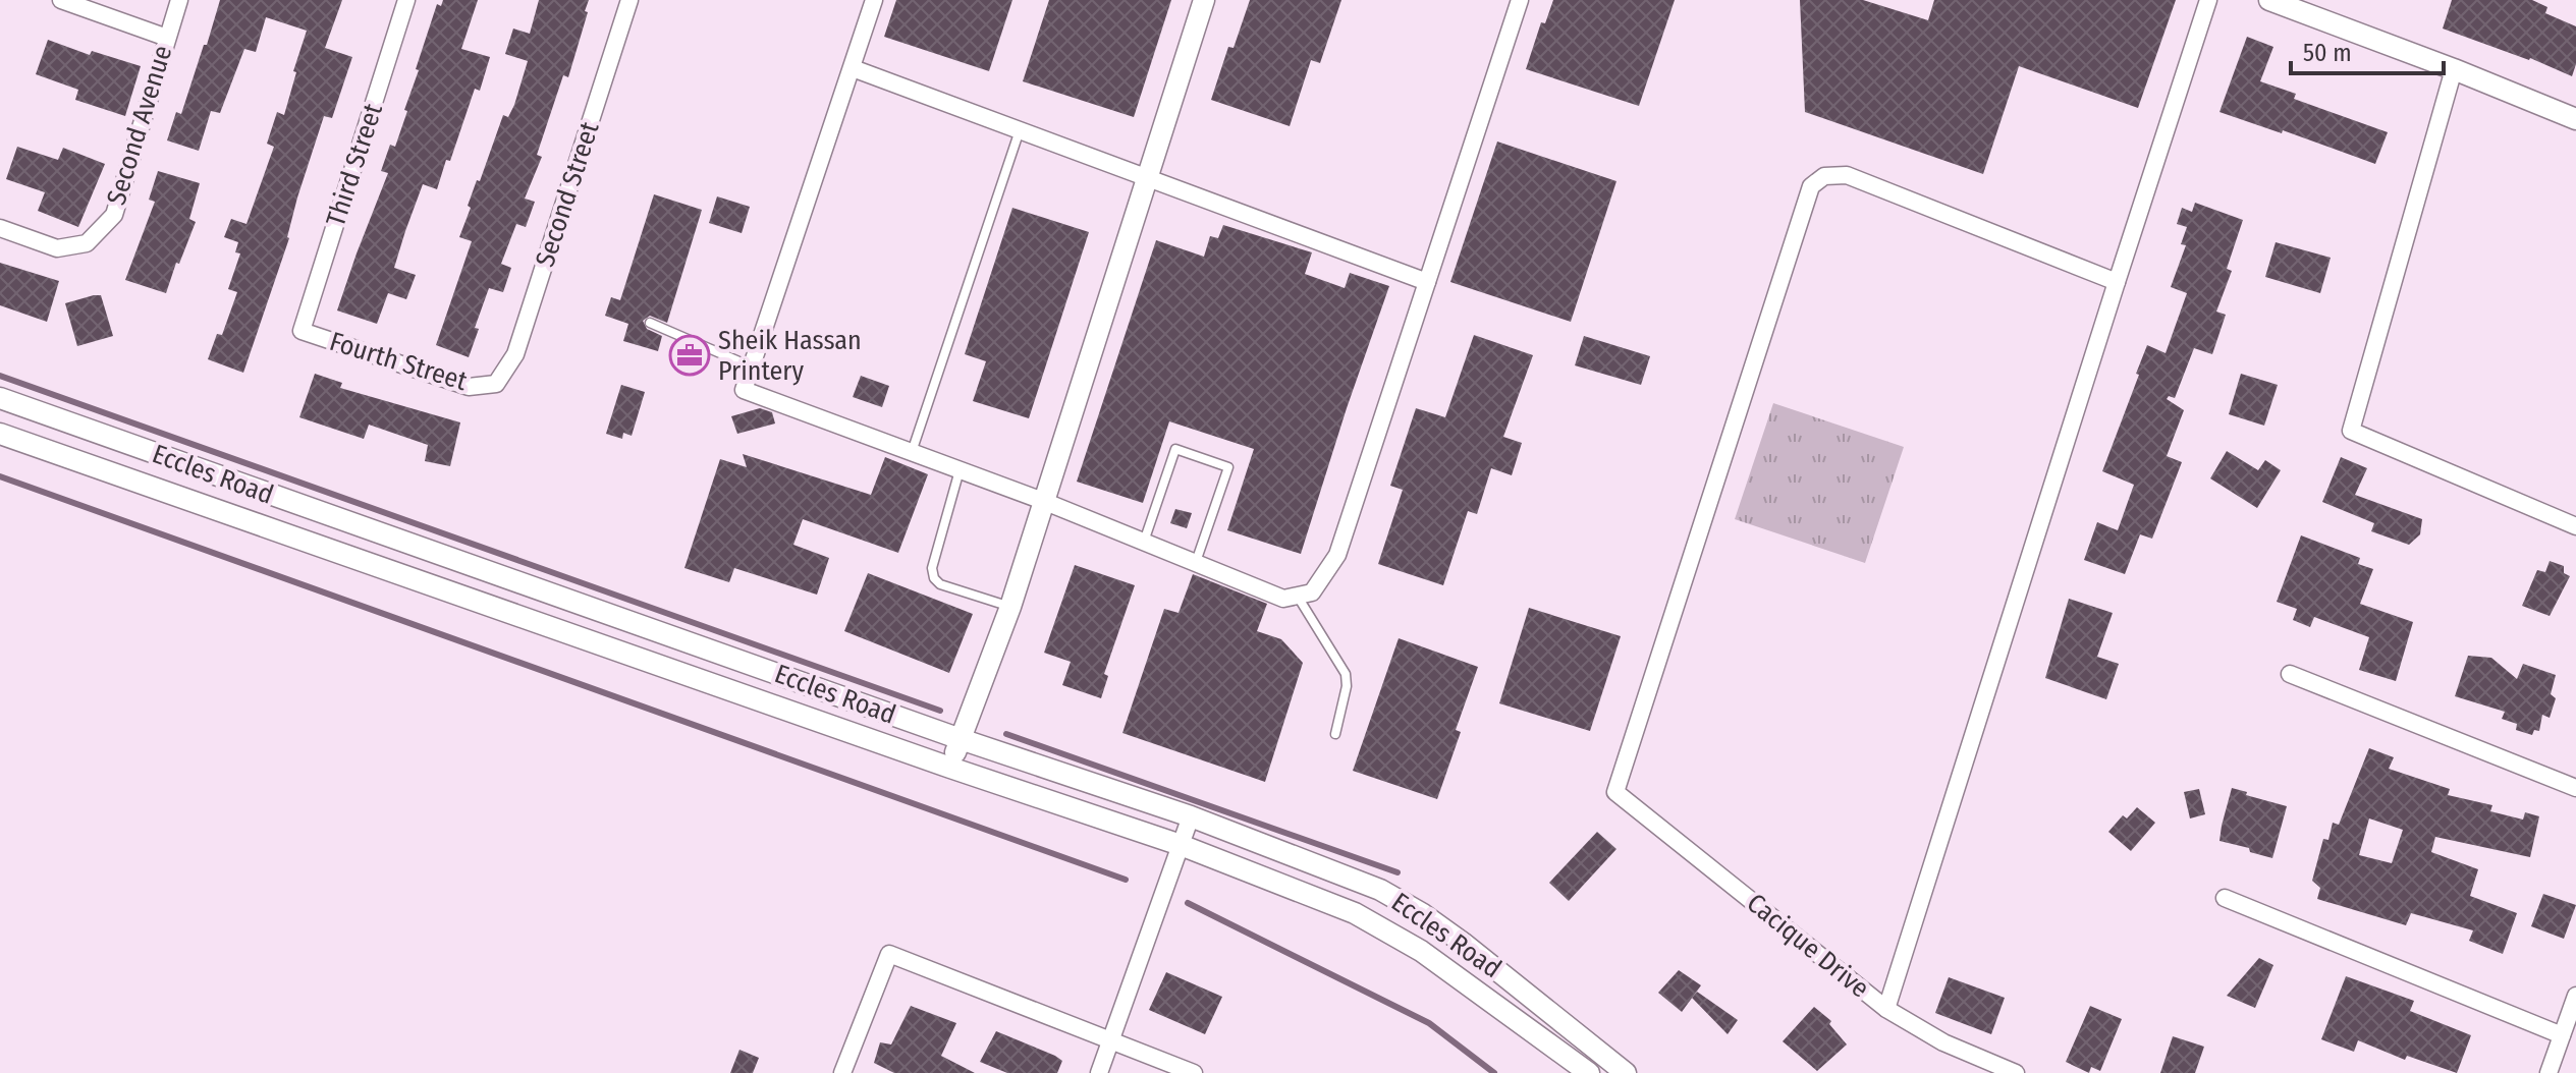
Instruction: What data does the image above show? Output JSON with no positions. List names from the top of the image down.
{
  "streets": {
    "street": [
      "Second Avenue",
      "Third Street",
      "Second Street",
      "Fourth Street",
      "Eccles Road",
      "Cacique Drive"
    ]
  },
  "crossings": [
    ["Third Street", "Fourth Street"],
    ["Second Street", "Fourth Street"]
  ],
  "places": {
    "office": ["Sheik Hassan Printery"]
  },
  "scale_bar": "50 m"
}
